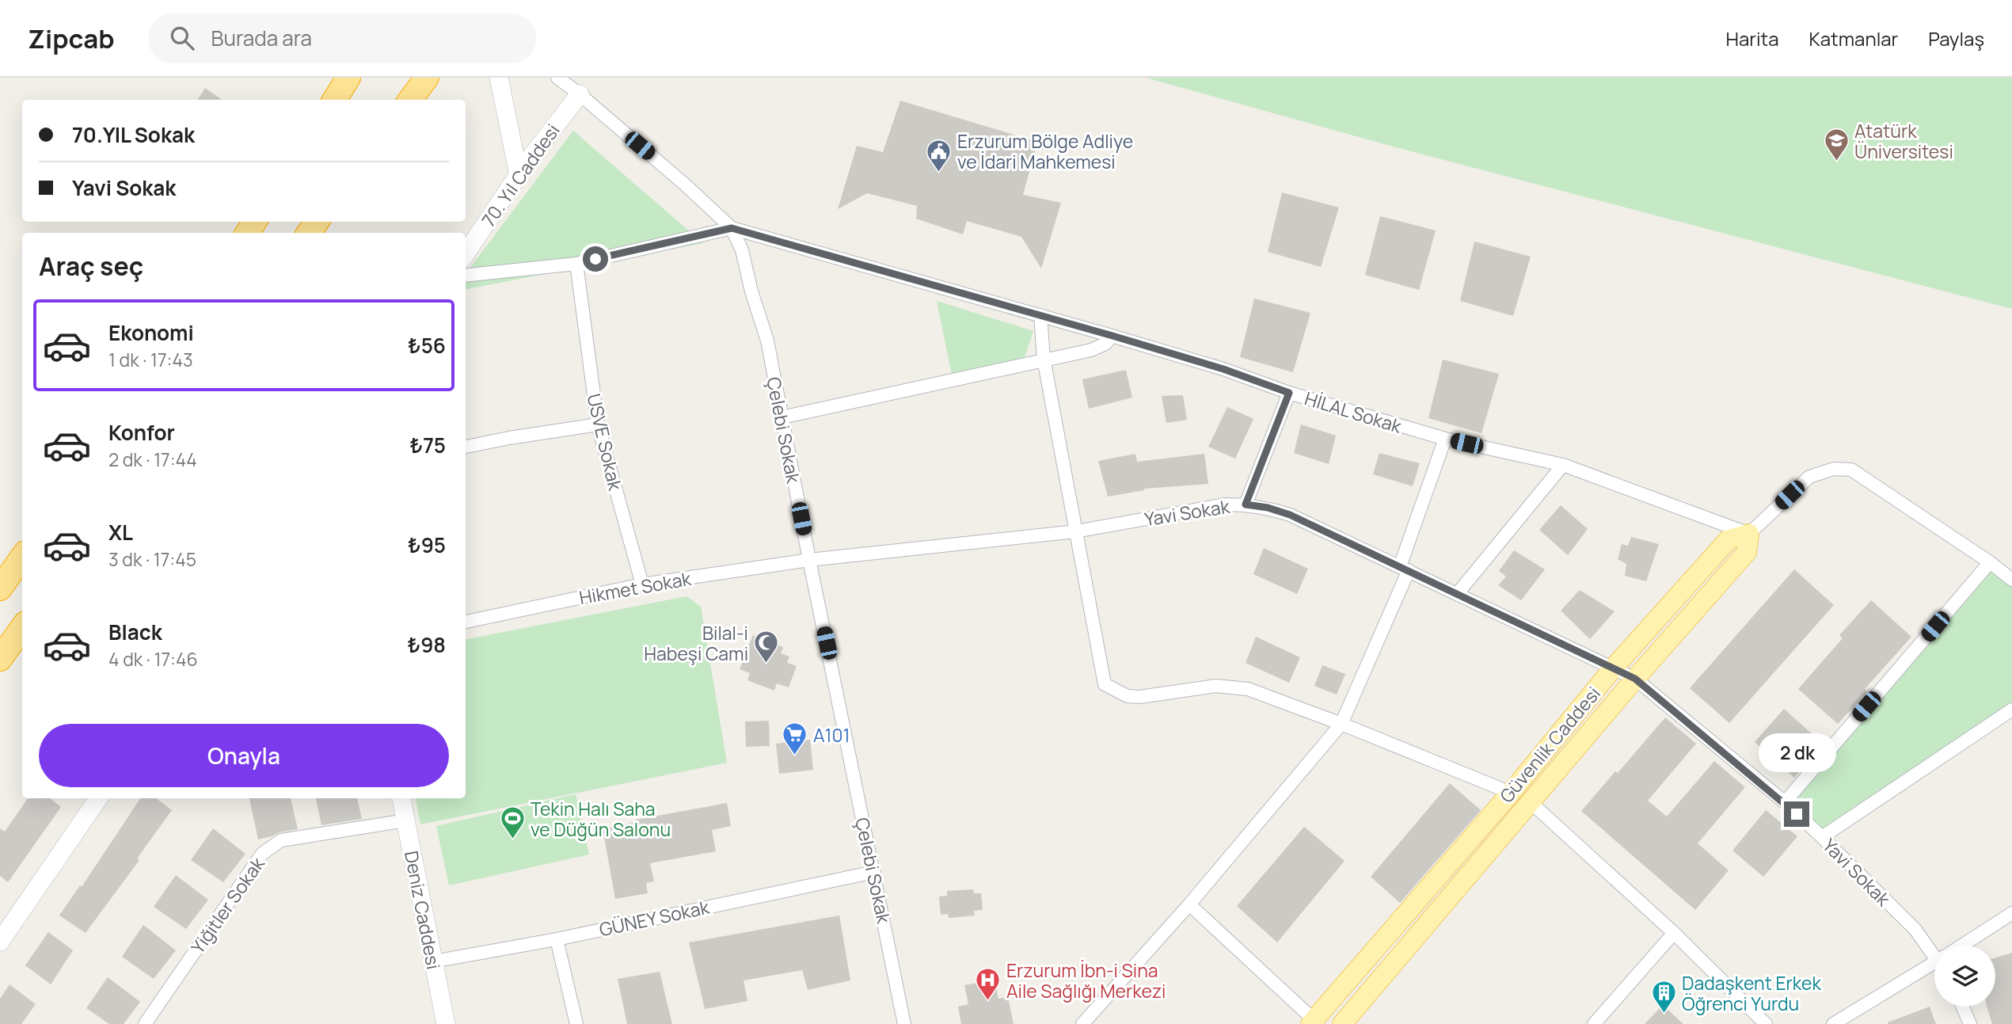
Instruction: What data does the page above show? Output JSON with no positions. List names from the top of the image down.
{
  "streets": {
    "main road": ["Güvenlik Caddesi"],
    "street": [
      "70. Yıl Caddesi",
      "HİLAL Sokak",
      "Çelebi Sokak",
      "USVE Sokak",
      "Yavi Sokak",
      "Hikmet Sokak",
      "Yiğitler Sokak",
      "Deniz Caddesi",
      "GÜNEY Sokak"
    ]
  },
  "crossings": [
    ["70. Yıl Caddesi", "Çelebi Sokak"],
    ["HİLAL Sokak", "Çelebi Sokak"],
    ["HİLAL Sokak", "Güvenlik Caddesi"],
    ["Çelebi Sokak", "Yavi Sokak"],
    ["Çelebi Sokak", "Hikmet Sokak"],
    ["Çelebi Sokak", "GÜNEY Sokak"],
    ["USVE Sokak", "Hikmet Sokak"],
    ["Yavi Sokak", "Hikmet Sokak"],
    ["Yavi Sokak", "Güvenlik Caddesi"],
    ["Yiğitler Sokak", "Deniz Caddesi"],
    ["Deniz Caddesi", "GÜNEY Sokak"]
  ],
  "places": {
    "school or university": ["Atatürk Üniversitesi"],
    "public building": ["Erzurum Bölge Adliye ve İdari Mahkemesi"],
    "mosque": ["Bilal-i Habeşi Cami"],
    "supermarket": ["A101"],
    "sports": ["Tekin Halı Saha ve Düğün Salonu"],
    "hospital": ["Erzurum İbn-i Sina Aile Sağlığı Merkezi"],
    "building": ["Dadaşkent Erkek Öğrenci Yurdu"]
  },
  "page": {
    "header": "Zipcab",
    "search": "Burada ara",
    "nav": ["Harita", "Katmanlar", "Paylaş"],
    "banner": ["70.YIL Sokak", "Yavi Sokak"],
    "heading": "Araç seç",
    "list": [
      {
        "name": "Ekonomi",
        "note": "1 dk · 17:43",
        "value": "₺56"
      },
      {
        "name": "Konfor",
        "note": "2 dk · 17:44",
        "value": "₺75"
      },
      {
        "name": "XL",
        "note": "3 dk · 17:45",
        "value": "₺95"
      },
      {
        "name": "Black",
        "note": "4 dk · 17:46",
        "value": "₺98"
      }
    ],
    "buttons": "Onayla",
    "bubble": "2 dk"
  }
}
